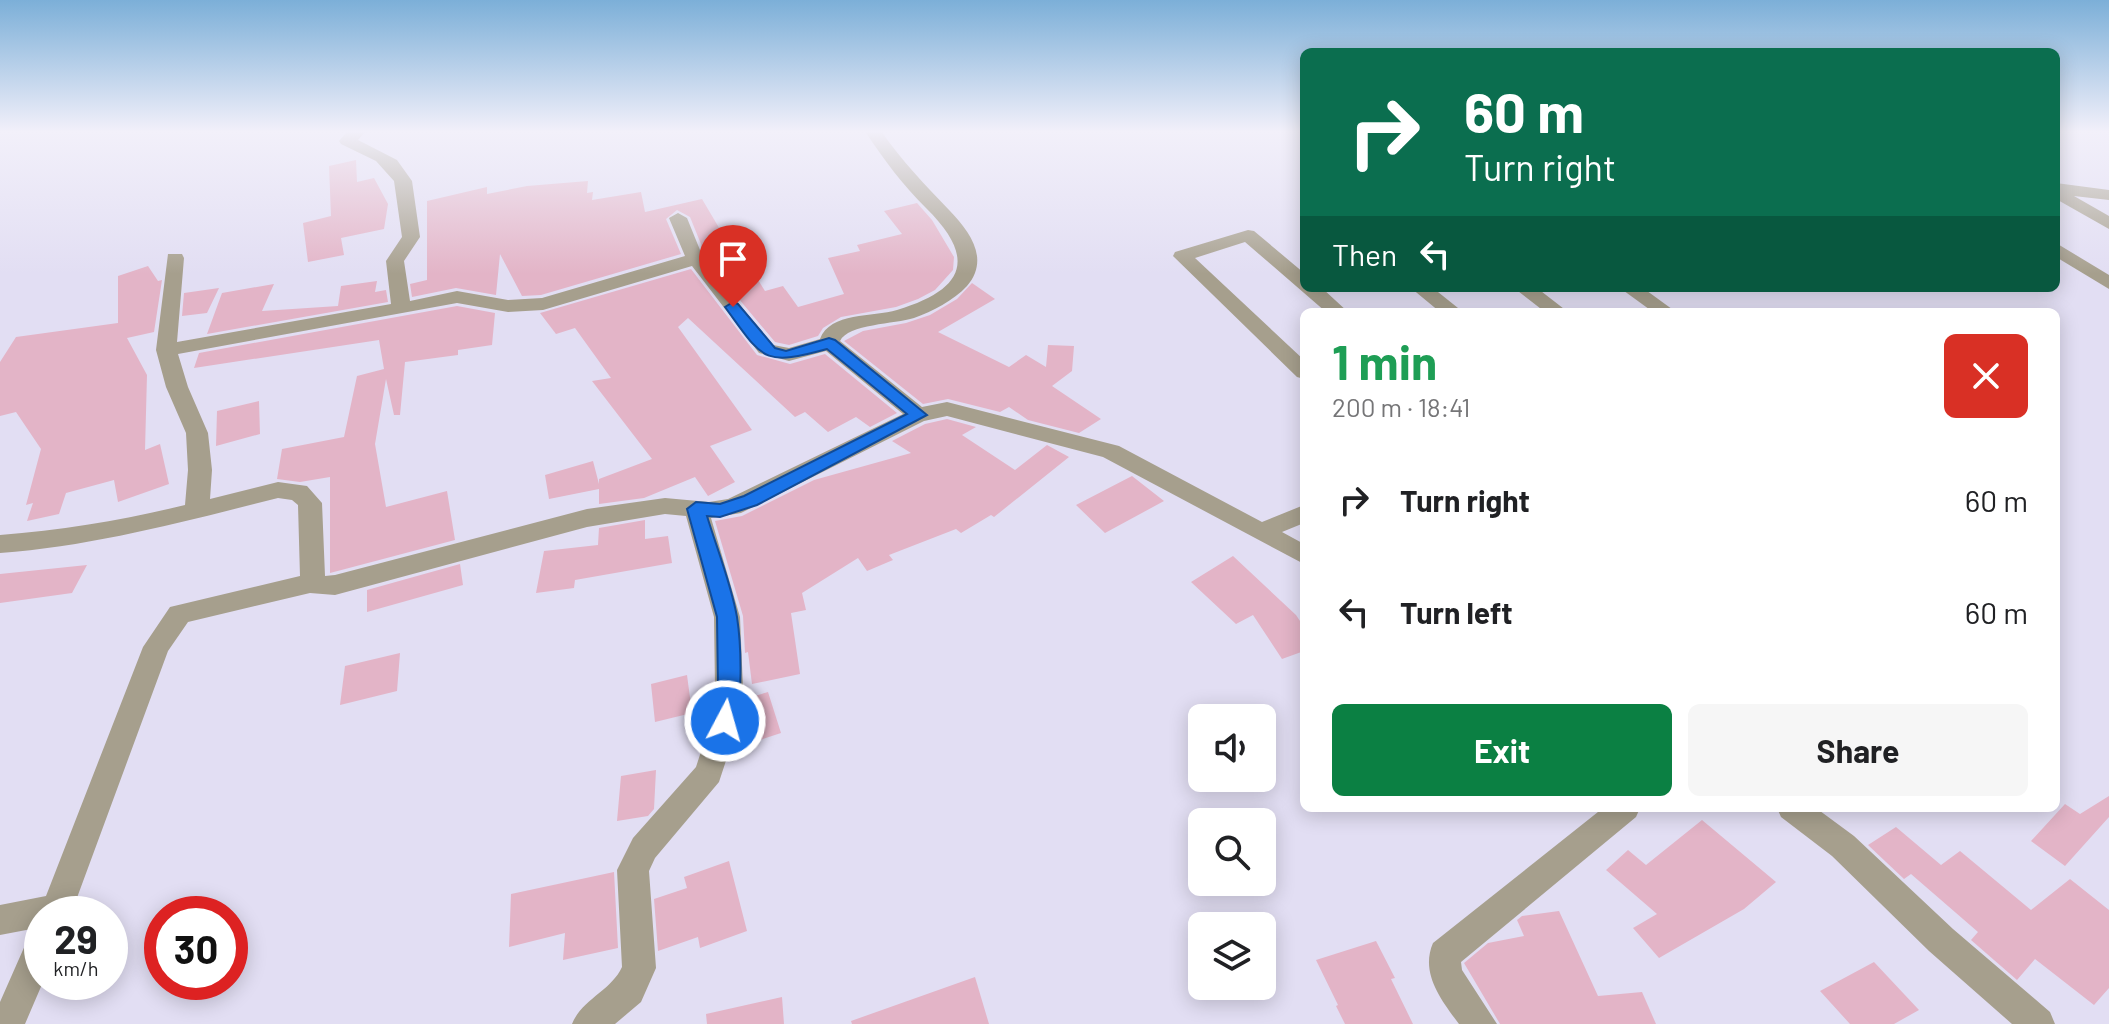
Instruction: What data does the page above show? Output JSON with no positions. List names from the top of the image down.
{
  "page": {
    "turn": ["60 m", "Turn right"],
    "then": "Then",
    "heading": ["1 min", "200 m · 18:41"],
    "list": [
      {
        "name": "Turn right",
        "value": "60 m"
      },
      {
        "name": "Turn left",
        "value": "60 m"
      }
    ],
    "buttons": ["Exit", "Share"],
    "speed": "29 km/h",
    "limit": "30"
  }
}
